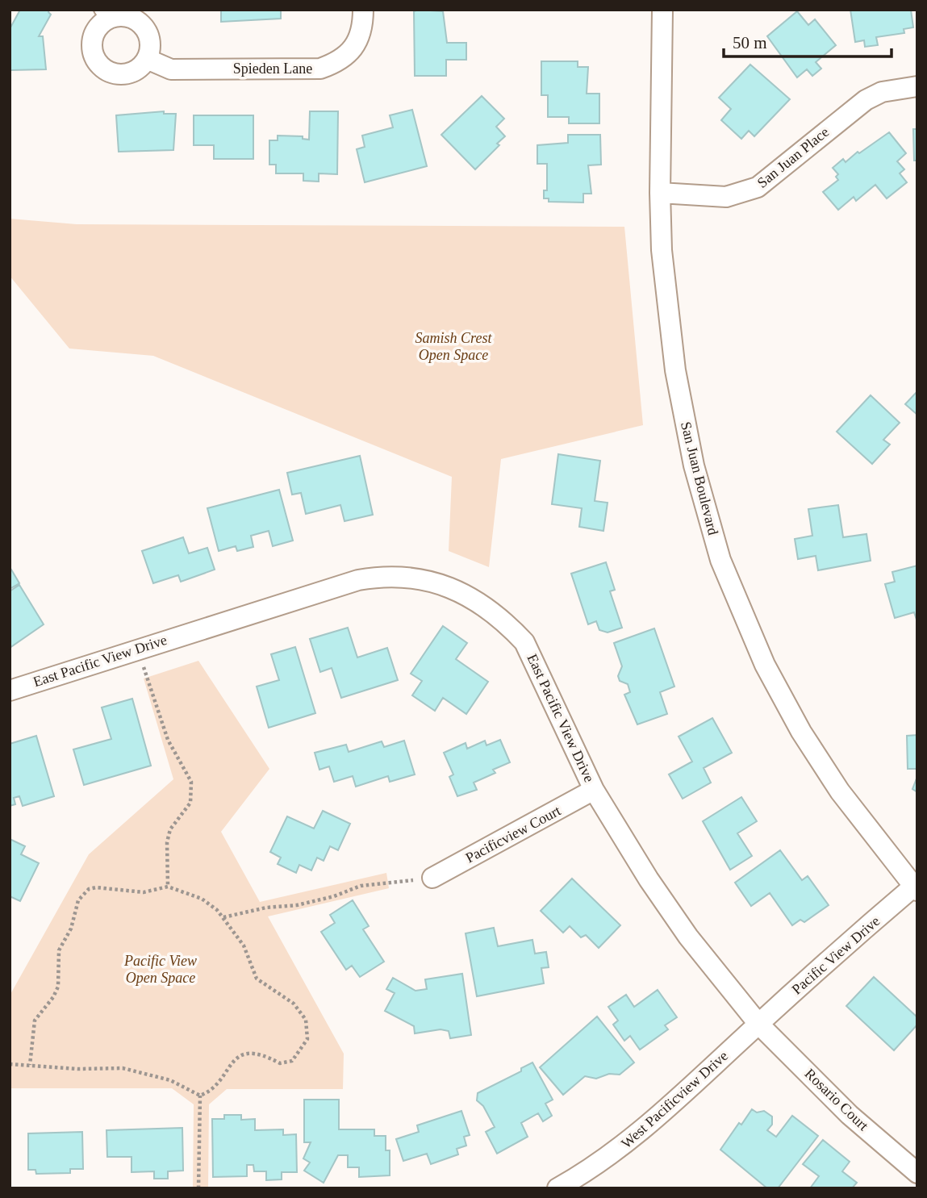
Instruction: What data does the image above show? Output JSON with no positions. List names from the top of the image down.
{
  "streets": {
    "street": [
      "Spieden Lane",
      "San Juan Place",
      "San Juan Boulevard",
      "East Pacific View Drive",
      "Pacificview Court",
      "Pacific View Drive",
      "West Pacificview Drive",
      "Rosario Court"
    ]
  },
  "crossings": [
    ["San Juan Place", "San Juan Boulevard"],
    ["San Juan Boulevard", "Pacific View Drive"],
    ["East Pacific View Drive", "Pacificview Court"],
    ["East Pacific View Drive", "Pacific View Drive"],
    ["East Pacific View Drive", "West Pacificview Drive"],
    ["East Pacific View Drive", "Rosario Court"],
    ["Pacific View Drive", "West Pacificview Drive"],
    ["Pacific View Drive", "Rosario Court"],
    ["West Pacificview Drive", "Rosario Court"]
  ],
  "parks": ["Samish Crest Open Space", "Pacific View Open Space"],
  "scale_bar": "50 m"
}
